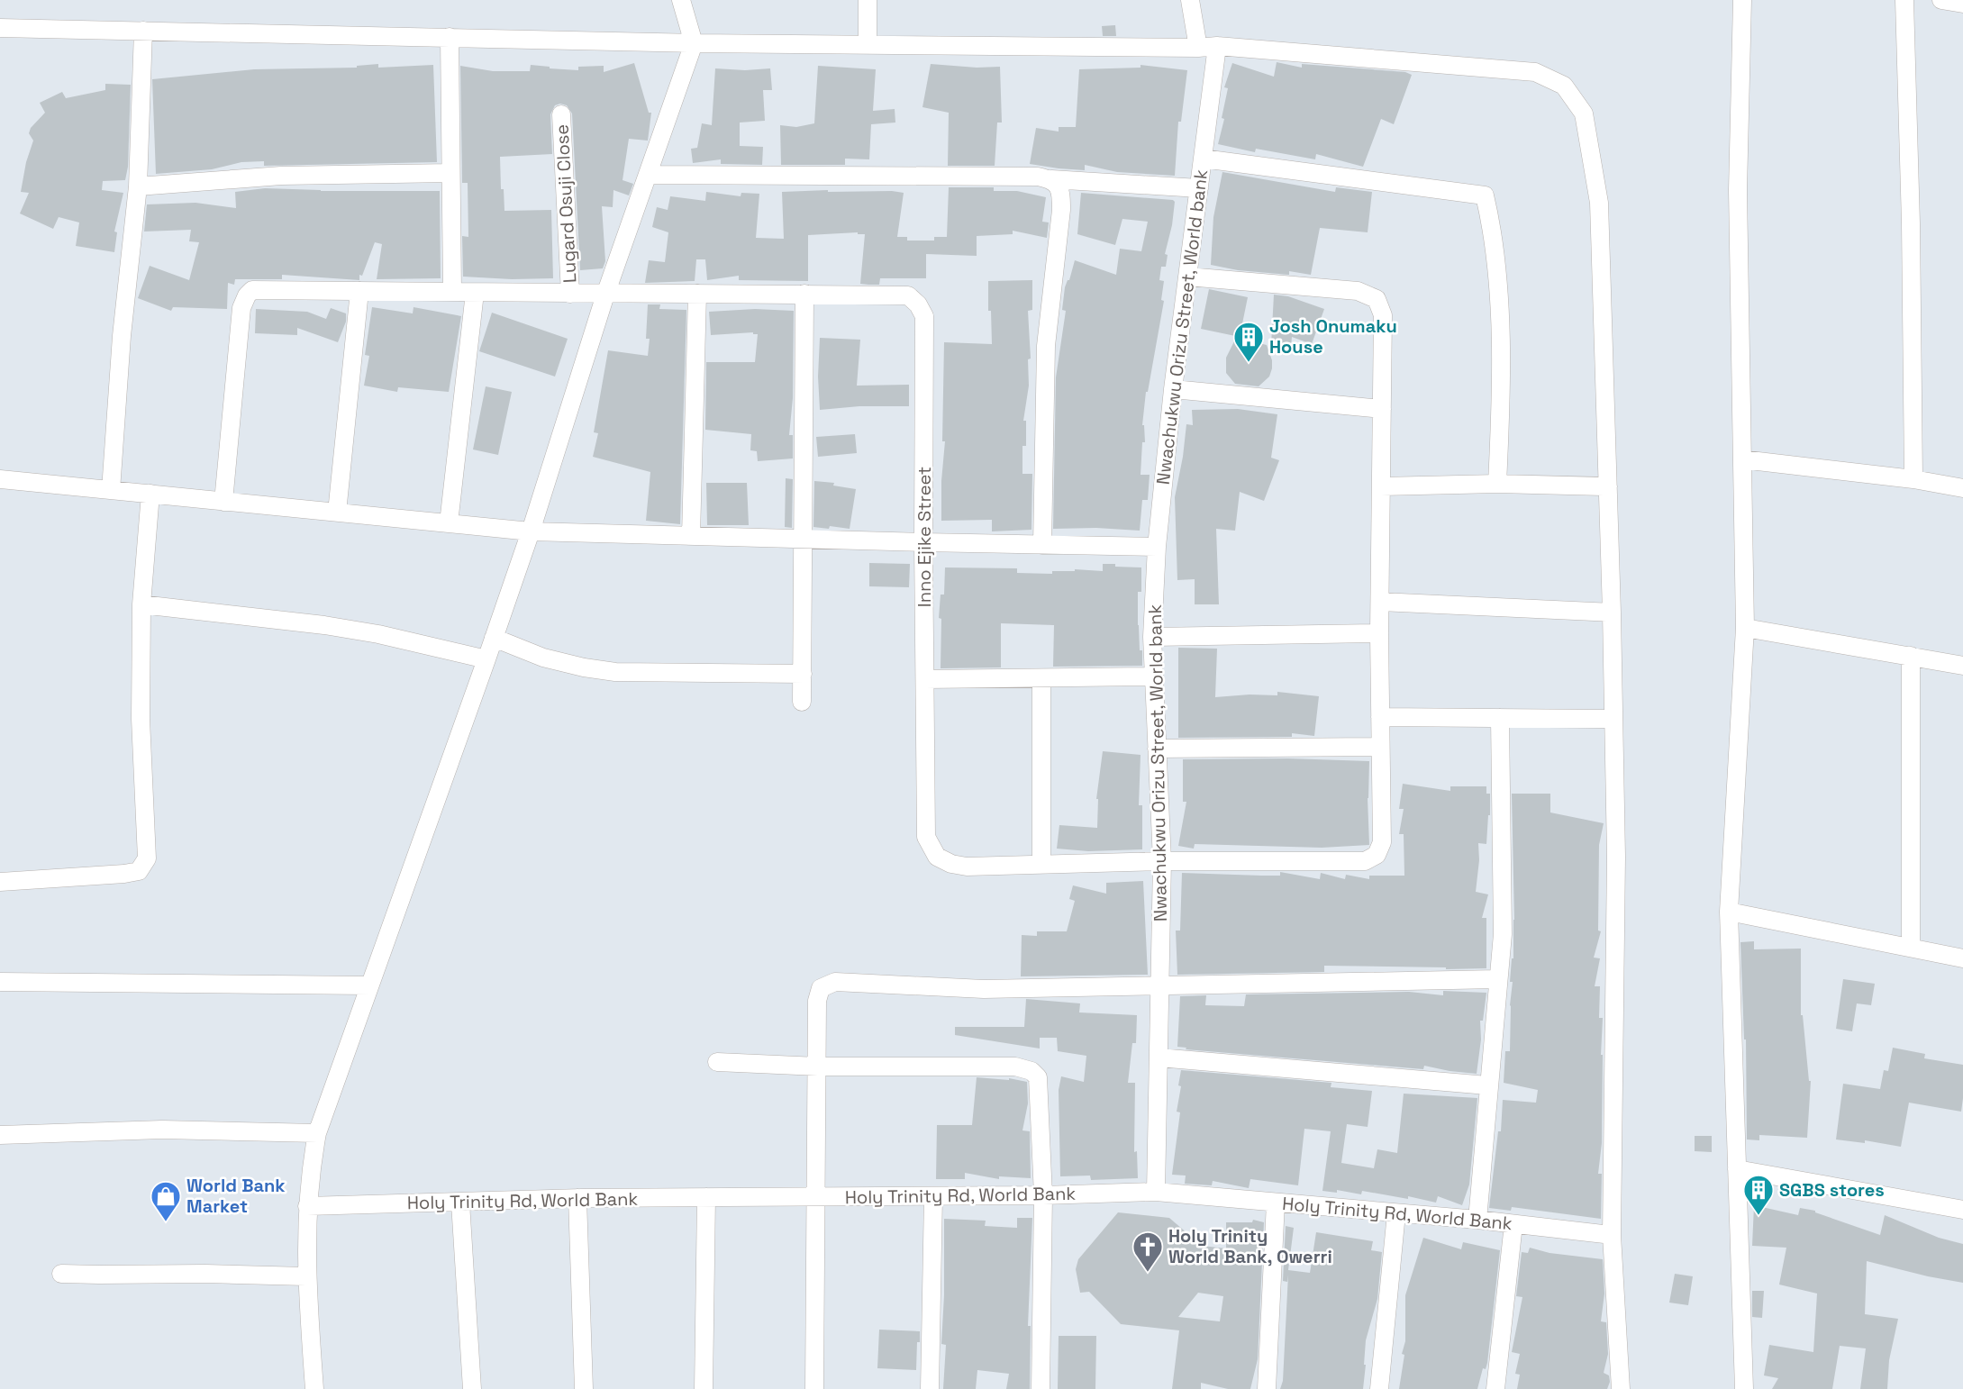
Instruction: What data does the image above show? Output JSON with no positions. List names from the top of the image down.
{
  "streets": {
    "street": [
      "Lugard Osuji Close",
      "Nwachukwu Orizu Street, World bank",
      "Inno Ejike Street",
      "Holy Trinity Rd, World Bank"
    ]
  },
  "crossings": [
    ["Lugard Osuji Close", "Inno Ejike Street"],
    ["Nwachukwu Orizu Street, World bank", "Inno Ejike Street"],
    ["Nwachukwu Orizu Street, World bank", "Holy Trinity Rd, World Bank"]
  ],
  "places": {
    "building": ["Josh Onumaku House", "SGBS stores"],
    "shop": ["World Bank Market"],
    "church": ["Holy Trinity World Bank, Owerri"]
  }
}
